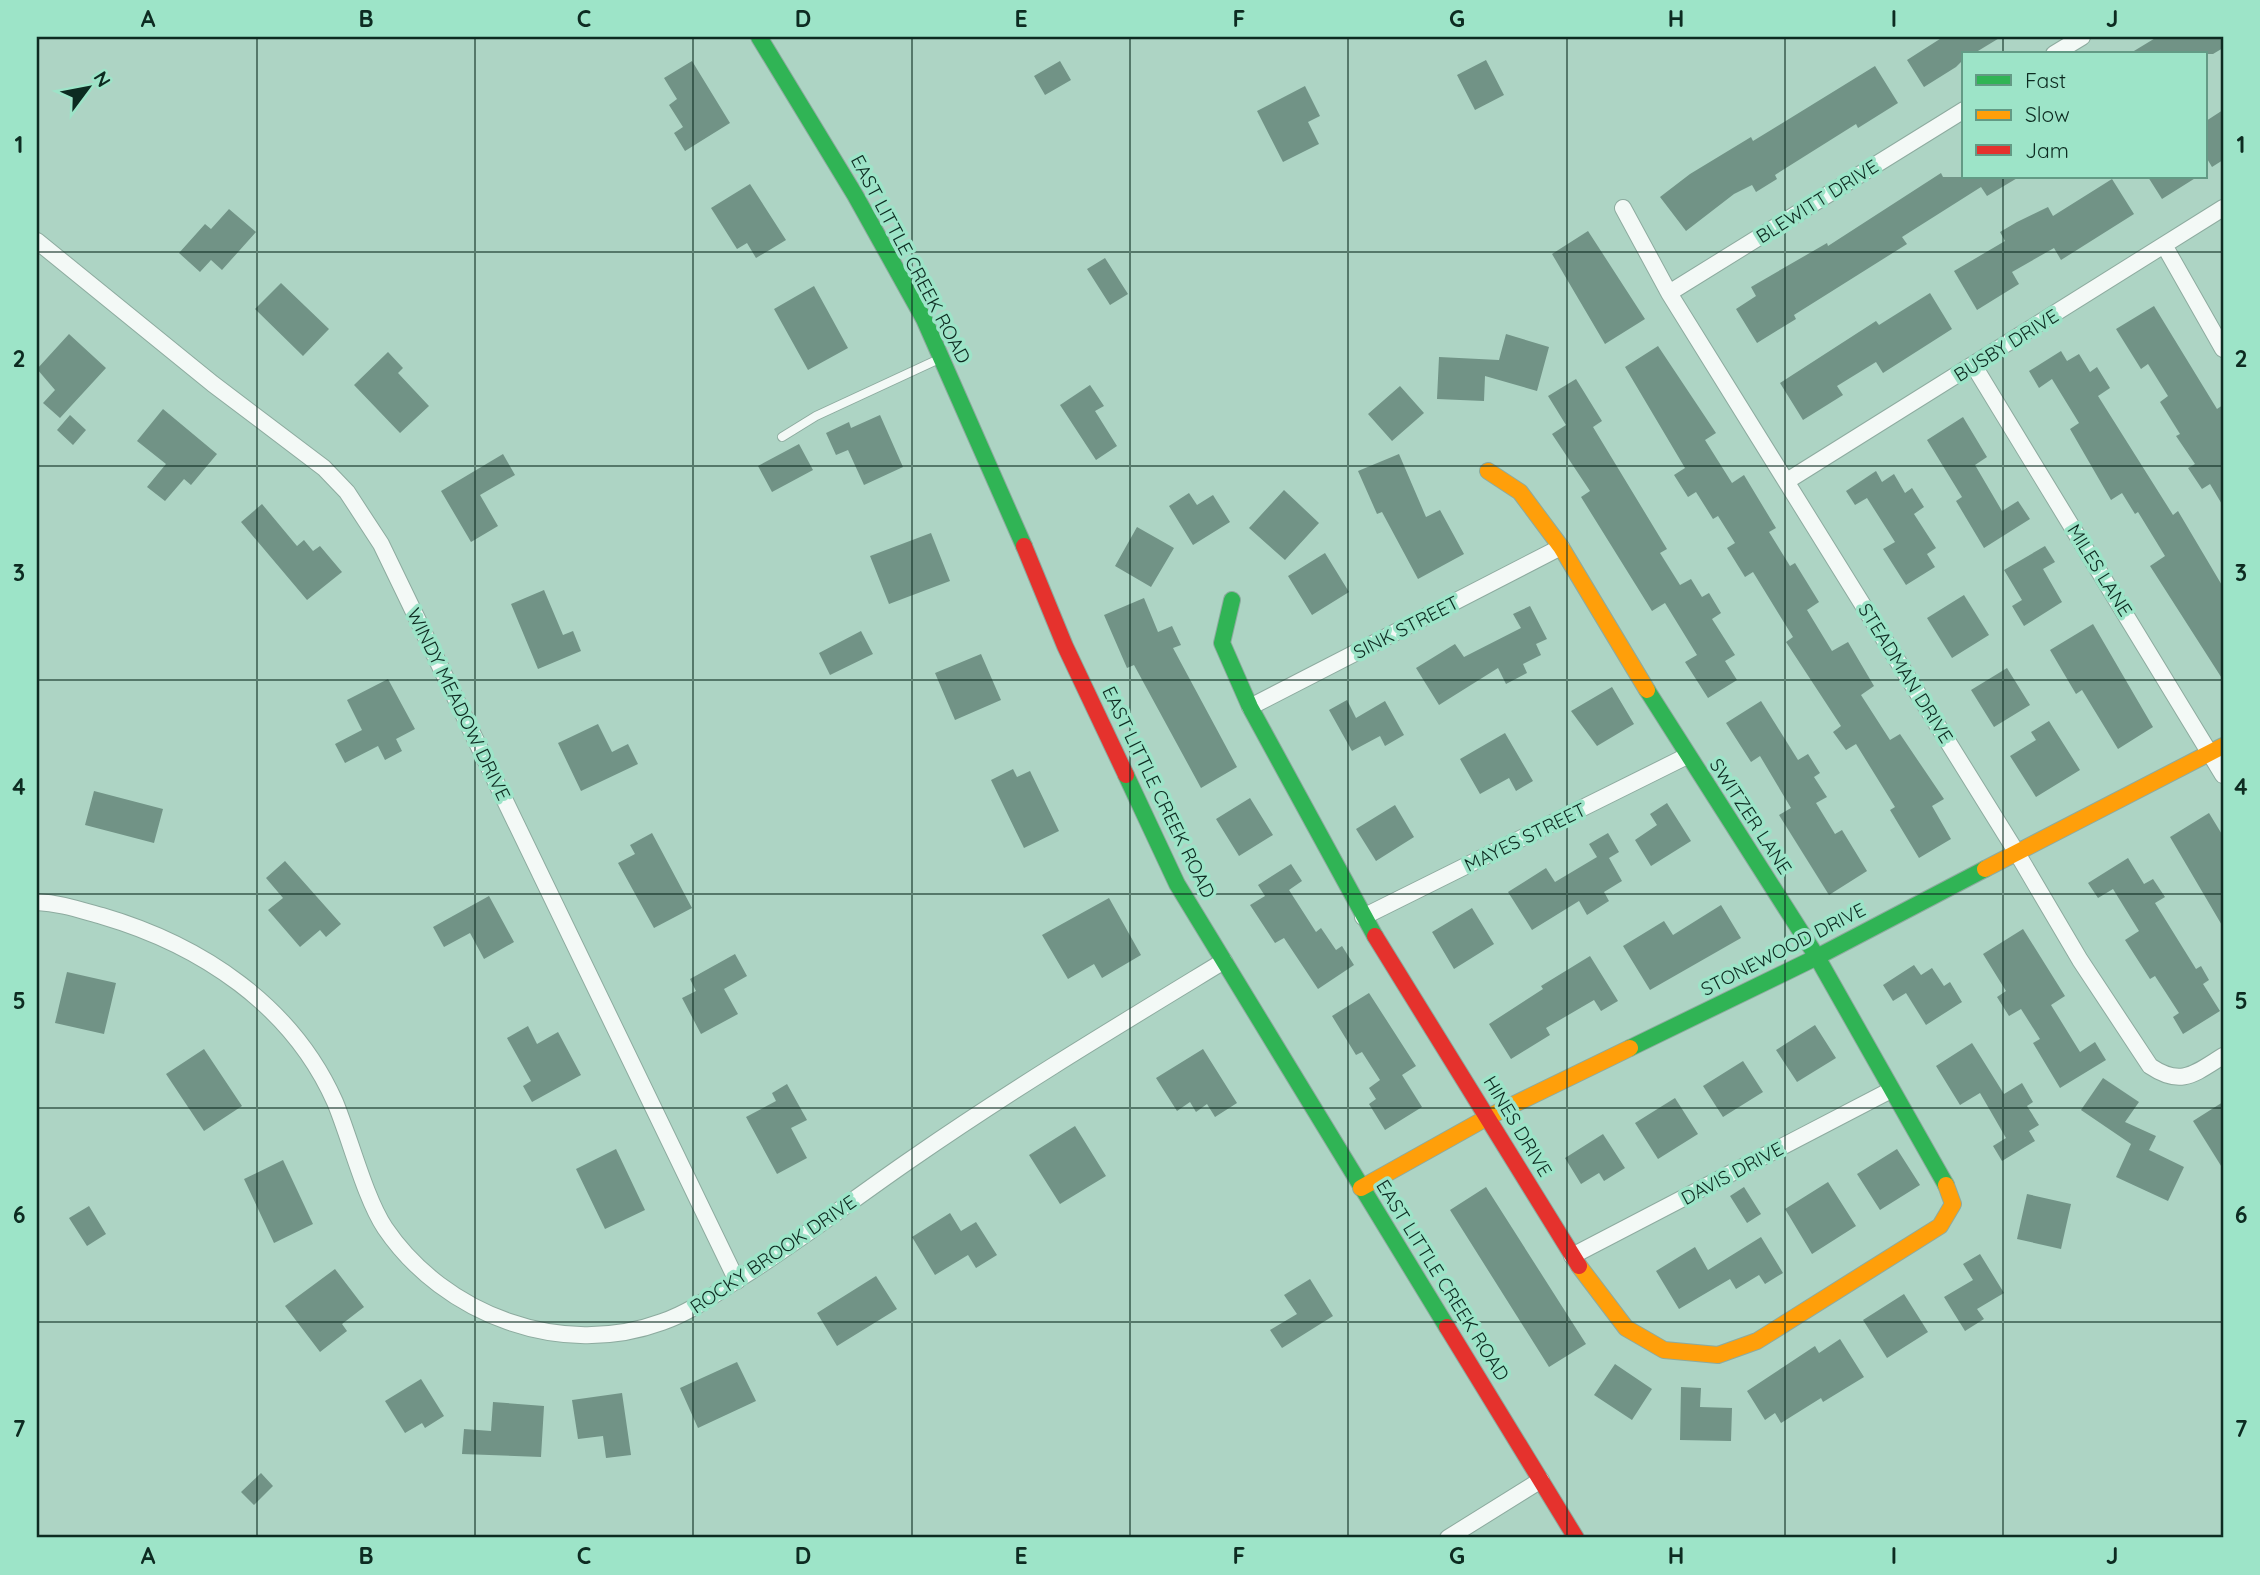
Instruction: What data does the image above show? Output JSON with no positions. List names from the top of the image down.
{
  "streets": {
    "street": [
      "BLEWITT DRIVE",
      "EAST LITTLE CREEK ROAD",
      "BUSBY DRIVE",
      "MILES LANE",
      "SINK STREET",
      "STEADMAN DRIVE",
      "WINDY MEADOW DRIVE",
      "SWITZER LANE",
      "MAYES STREET",
      "STONEWOOD DRIVE",
      "HINES DRIVE",
      "DAVIS DRIVE",
      "ROCKY BROOK DRIVE"
    ]
  },
  "crossings": [
    ["BLEWITT DRIVE", "STEADMAN DRIVE"],
    ["EAST LITTLE CREEK ROAD", "STONEWOOD DRIVE"],
    ["EAST LITTLE CREEK ROAD", "ROCKY BROOK DRIVE"],
    ["BUSBY DRIVE", "MILES LANE"],
    ["BUSBY DRIVE", "STEADMAN DRIVE"],
    ["MILES LANE", "STONEWOOD DRIVE"],
    ["SINK STREET", "SWITZER LANE"],
    ["SINK STREET", "HINES DRIVE"],
    ["STEADMAN DRIVE", "STONEWOOD DRIVE"],
    ["WINDY MEADOW DRIVE", "ROCKY BROOK DRIVE"],
    ["SWITZER LANE", "MAYES STREET"],
    ["SWITZER LANE", "STONEWOOD DRIVE"],
    ["SWITZER LANE", "HINES DRIVE"],
    ["SWITZER LANE", "DAVIS DRIVE"],
    ["MAYES STREET", "HINES DRIVE"],
    ["STONEWOOD DRIVE", "HINES DRIVE"],
    ["HINES DRIVE", "DAVIS DRIVE"]
  ],
  "legend": ["Fast", "Slow", "Jam"],
  "north": "top right",
  "grid": {
    "columns": [
      "A",
      "B",
      "C",
      "D",
      "E",
      "F",
      "G",
      "H",
      "I",
      "J"
    ],
    "rows": [
      "1",
      "2",
      "3",
      "4",
      "5",
      "6",
      "7"
    ]
  }
}
